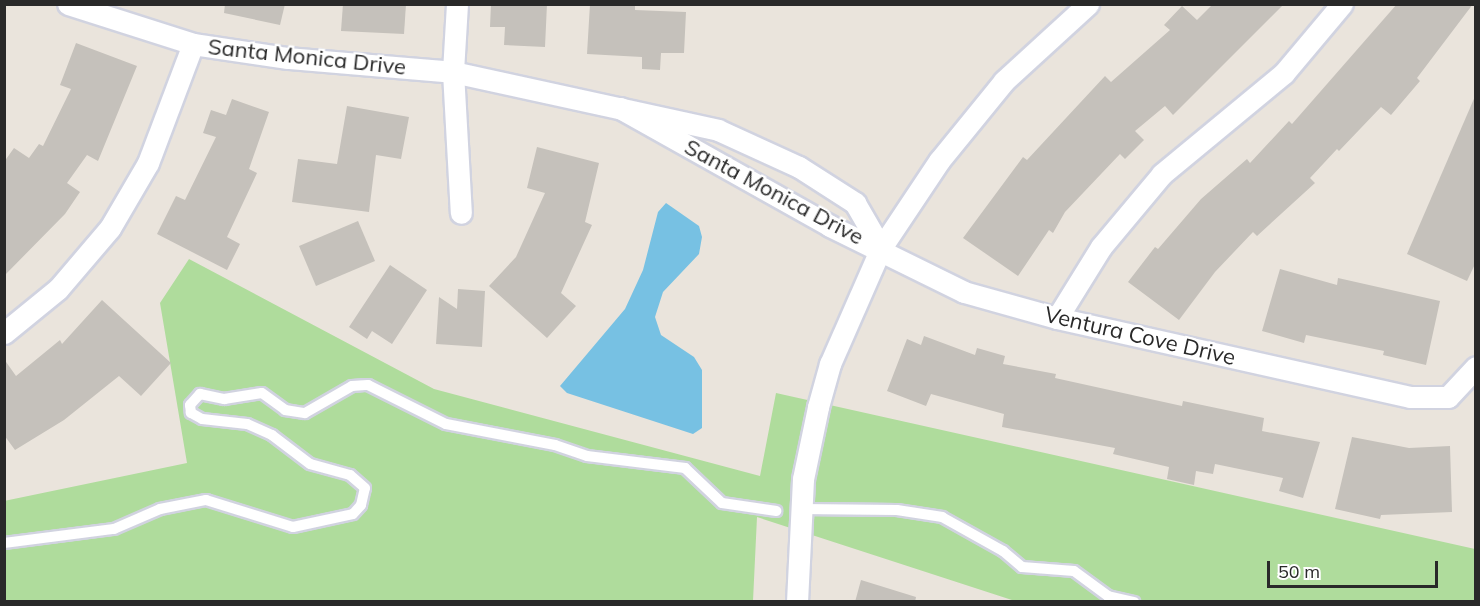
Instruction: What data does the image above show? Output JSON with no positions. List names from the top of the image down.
{
  "streets": {
    "street": ["Santa Monica Drive", "Ventura Cove Drive"]
  },
  "crossings": [
    ["Santa Monica Drive", "Ventura Cove Drive"]
  ],
  "scale_bar": "50 m"
}
